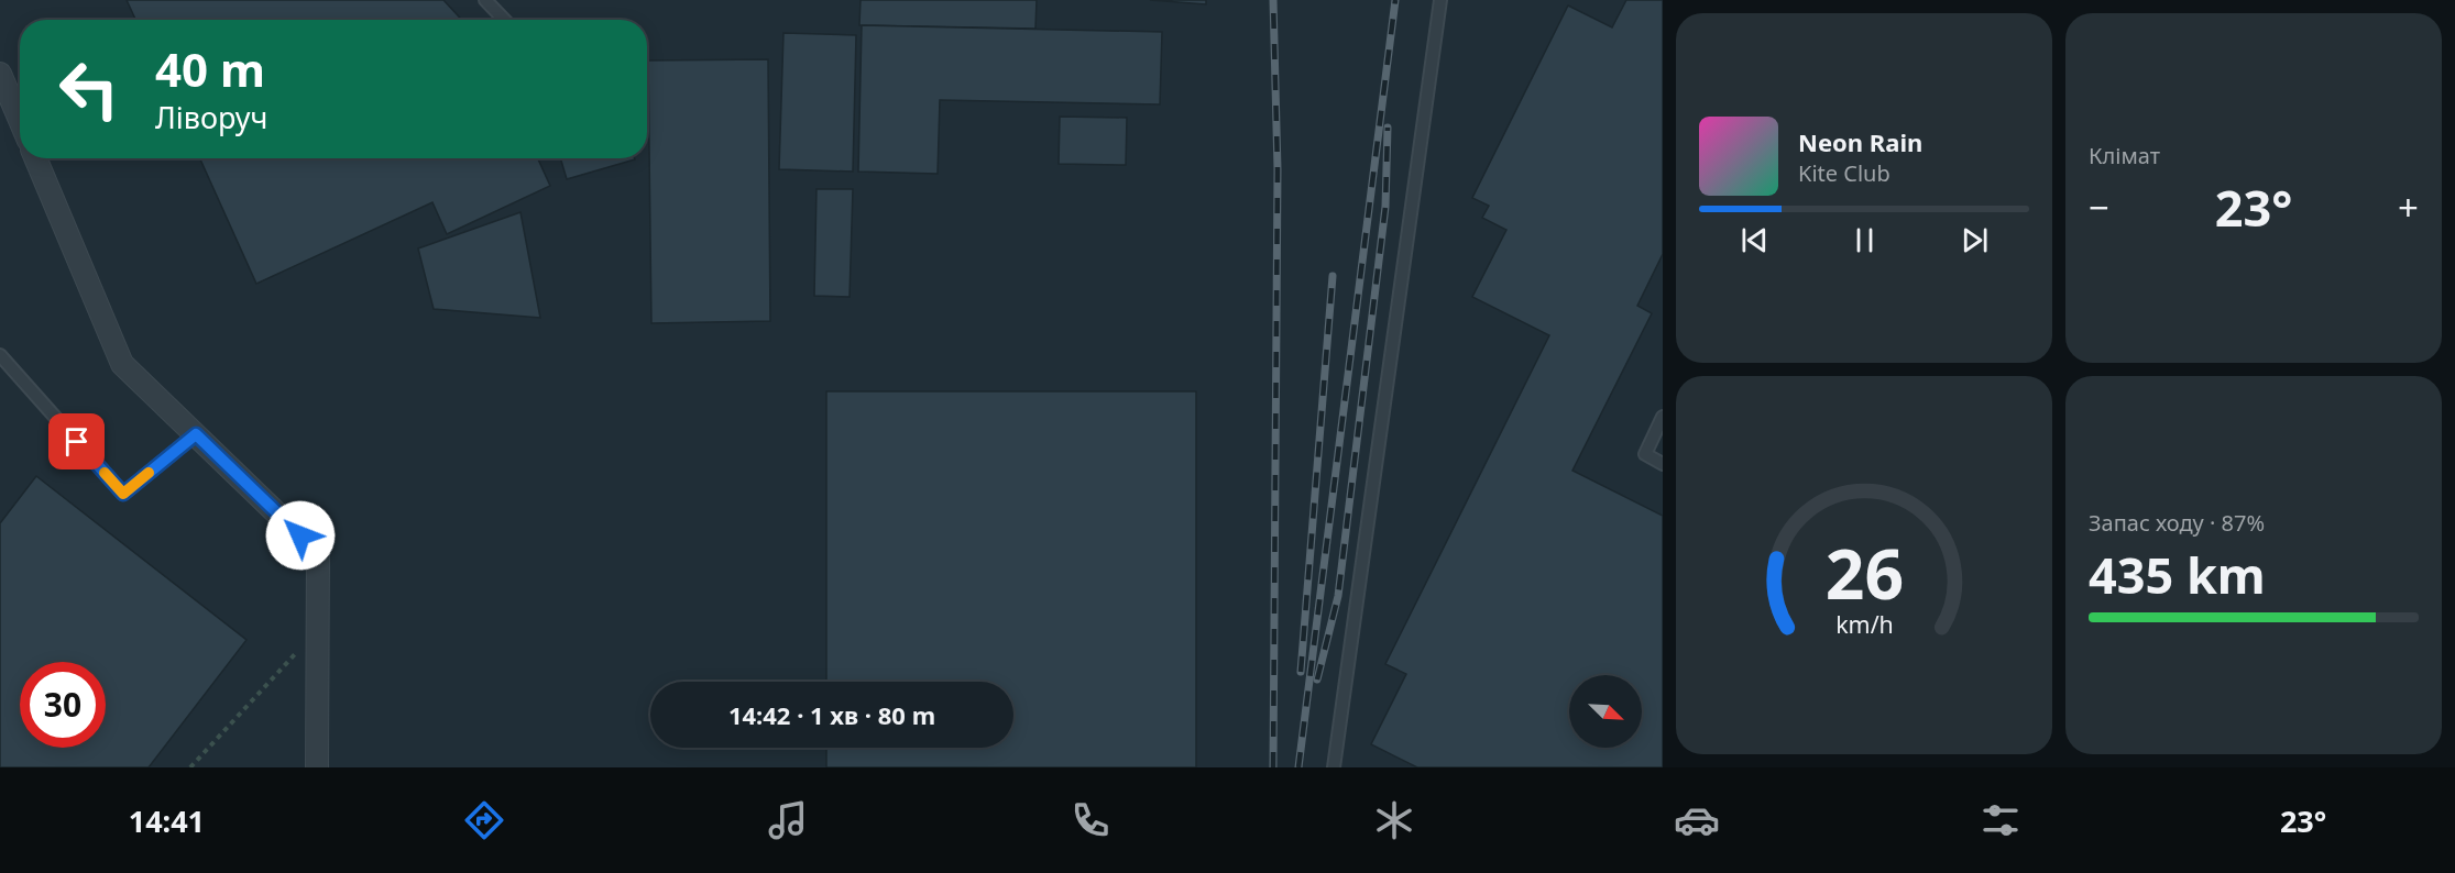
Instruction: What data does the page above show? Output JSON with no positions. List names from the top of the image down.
{
  "north": "bottom right",
  "page": {
    "tile": [
      "Клімат",
      ["Запас ходу · 87%", "435 km"]
    ],
    "turn": ["40 m", "Ліворуч"],
    "song": ["Neon Rain", "Kite Club"],
    "heat": ["−", "23°", "+"],
    "limit": "30",
    "trip": "14:42 · 1 хв · 80 m",
    "tabs": ["14:41", "23°"],
    "gauge": ["26", "km/h"]
  }
}
